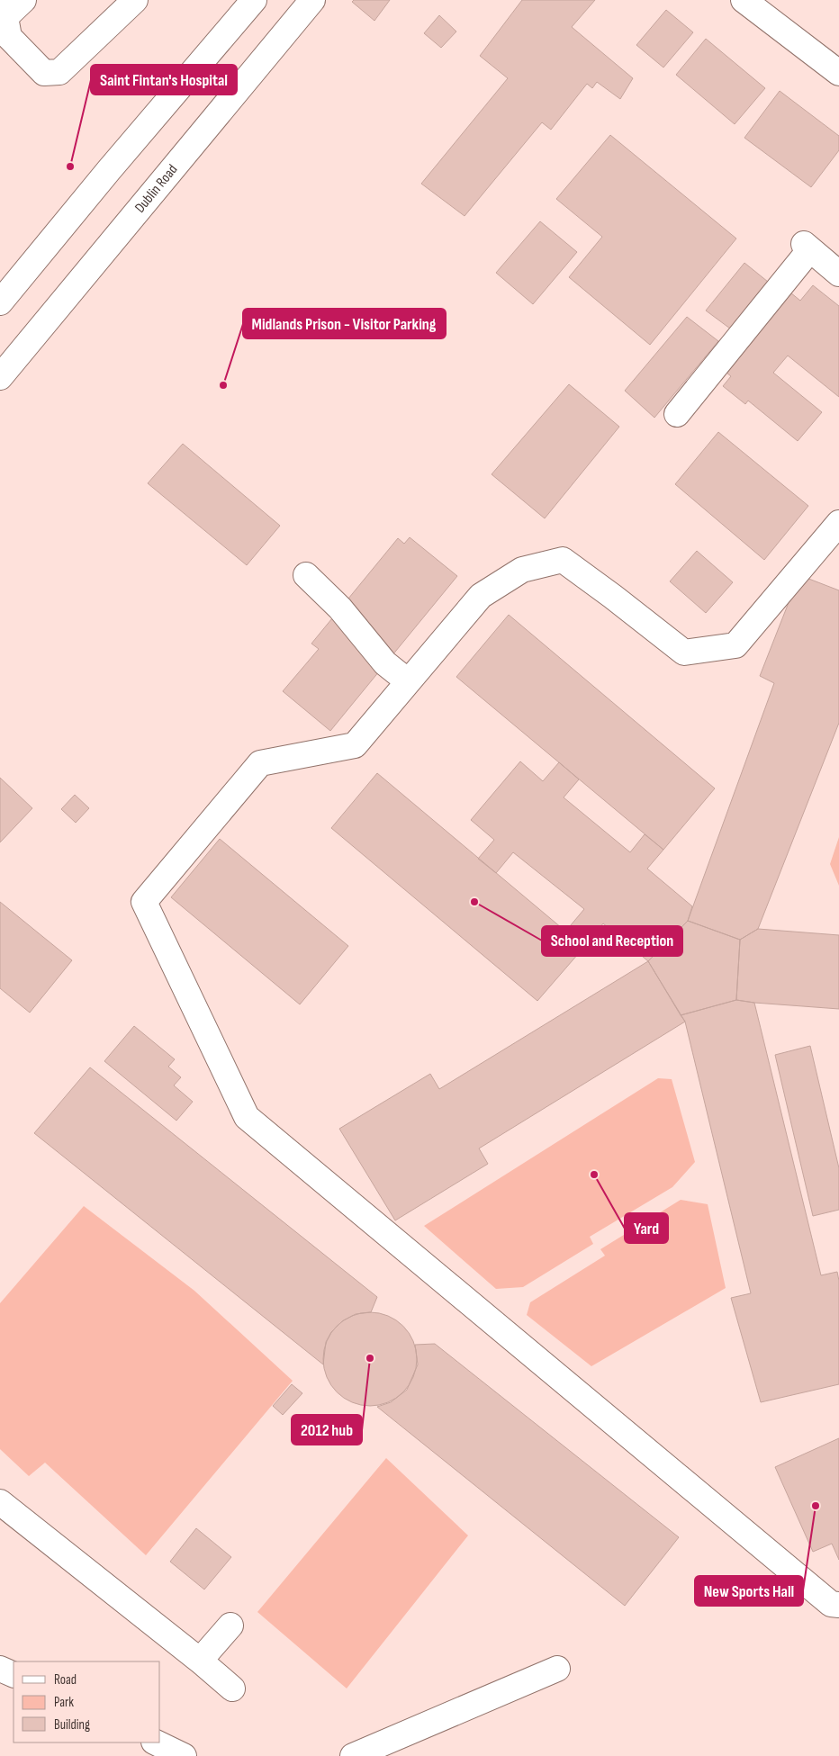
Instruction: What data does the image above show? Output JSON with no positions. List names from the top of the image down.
{
  "streets": {
    "main road": ["Dublin Road"]
  },
  "places": [
    "Saint Fintan's Hospital",
    "Midlands Prison - Visitor Parking",
    "School and Reception",
    "Yard",
    "2012 hub",
    "New Sports Hall"
  ],
  "legend": ["Road", "Park", "Building"]
}
